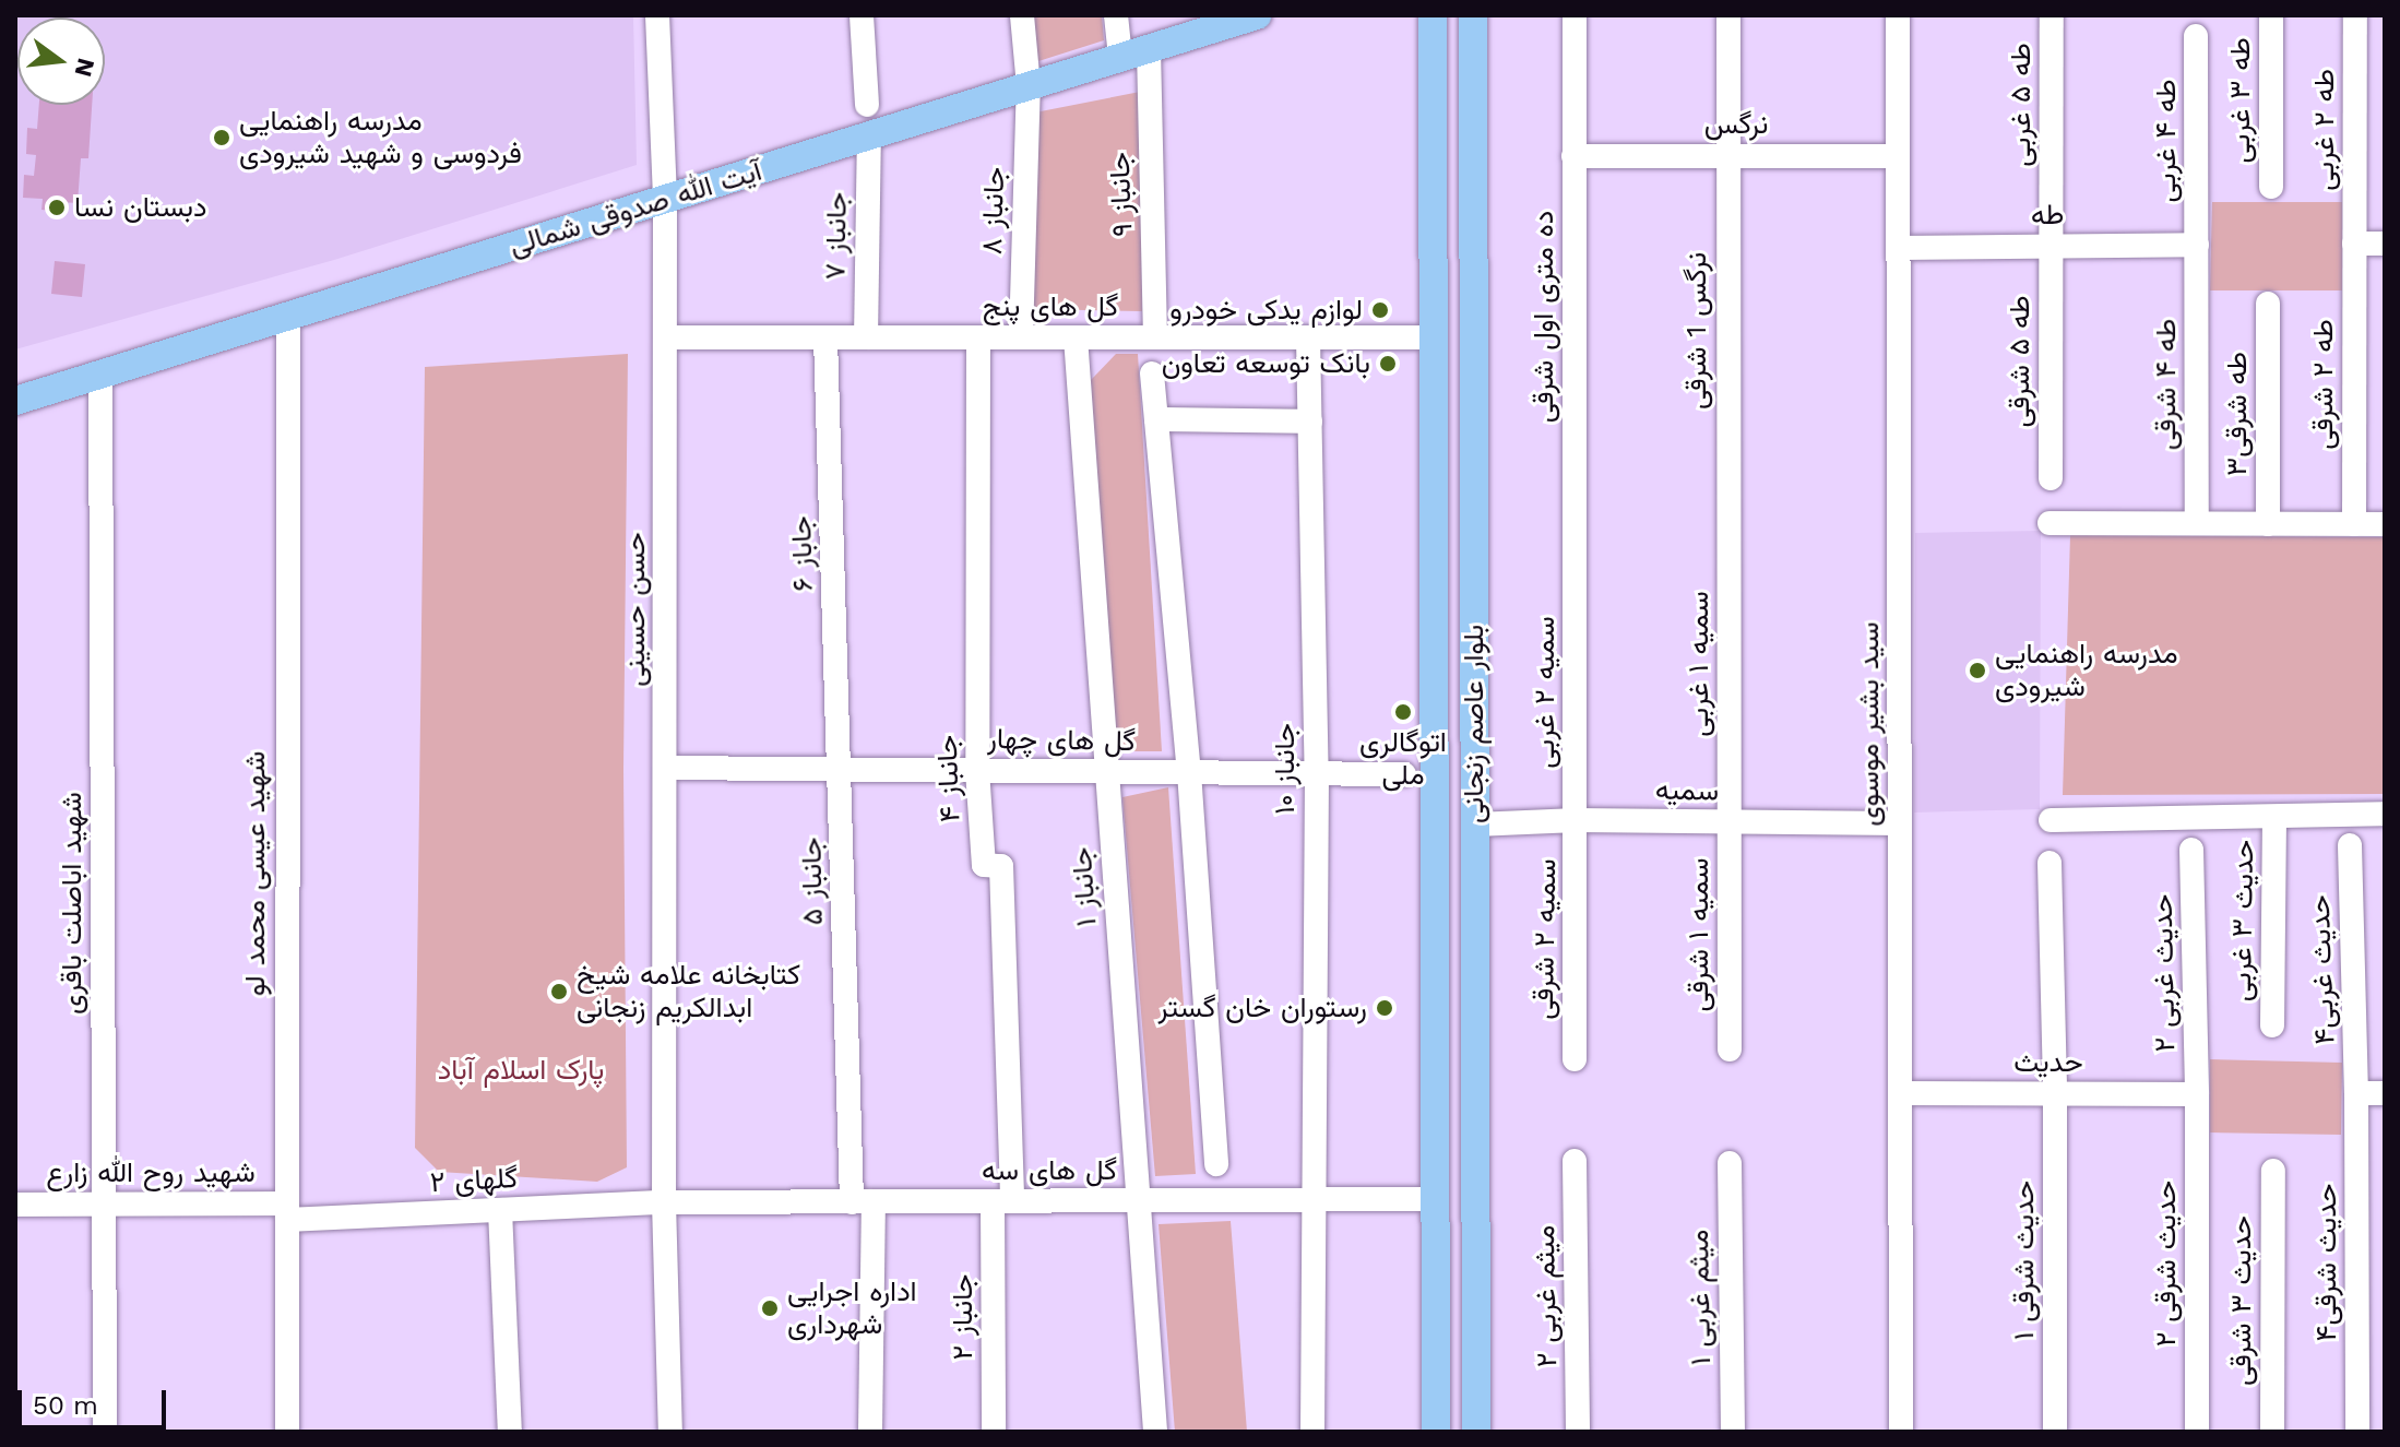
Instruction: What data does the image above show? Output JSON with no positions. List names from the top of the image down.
{
  "streets": {
    "main road": ["آیت الله صدوقی شمالی", "بلوار عاصم زنجانی"],
    "street": [
      "طه ۳ غربی",
      "طه ۵ غربی",
      "نرگس",
      "طه ۲ غربی",
      "طه ۴ غربی",
      "جانباز ۹",
      "جانباز ۸",
      "طه",
      "جانباز ۷",
      "گل های پنج",
      "ده متری اول شرقی",
      "نرگس 1 شرقی",
      "طه ۵ شرقی",
      "طه ۴ شرقی",
      "طه ۲ شرقی",
      "طه شرقی۳",
      "جاباز ۶",
      "حسن حسینی",
      "سمیه ۱ غربی",
      "سمیه ۲ غربی",
      "سید بشیر موسوی",
      "گل های چهار",
      "جانباز ۱۰",
      "جانباز ۴",
      "سمیه",
      "شهید عیسی محمد لو",
      "جانباز ۵",
      "جانباز ۱",
      "شهید اباصلت باقری",
      "حدیث ۳ غربی",
      "سمیه ۱ شرقی",
      "سمیه ۲ شرقی",
      "حدیث غربی۴",
      "حدیث غربی ۲",
      "حدیث",
      "گل های سه",
      "شهید روح الله زارع",
      "گلهای ۲",
      "حدیث شرقی ۱",
      "حدیث شرقی۴",
      "حدیث شرقی ۲",
      "میثم غربی ۲",
      "میثم غربی ۱",
      "حدیث ۳ شرقی",
      "جانباز ۲"
    ]
  },
  "crossings": [
    ["طه ۵ غربی", "طه"],
    ["طه ۵ غربی", "طه ۵ شرقی"],
    ["نرگس", "ده متری اول شرقی"],
    ["نرگس", "نرگس 1 شرقی"],
    ["نرگس", "سید بشیر موسوی"],
    ["طه ۲ غربی", "طه ۲ شرقی"],
    ["طه ۴ غربی", "طه"],
    ["طه ۴ غربی", "طه ۴ شرقی"],
    ["جانباز ۹", "آیت الله صدوقی شمالی"],
    ["جانباز ۹", "گل های پنج"],
    ["آیت الله صدوقی شمالی", "جانباز ۸"],
    ["آیت الله صدوقی شمالی", "جانباز ۷"],
    ["آیت الله صدوقی شمالی", "حسن حسینی"],
    ["آیت الله صدوقی شمالی", "شهید عیسی محمد لو"],
    ["آیت الله صدوقی شمالی", "شهید اباصلت باقری"],
    ["جانباز ۸", "گل های پنج"],
    ["طه", "طه ۵ شرقی"],
    ["طه", "طه ۴ شرقی"],
    ["طه", "سید بشیر موسوی"],
    ["جانباز ۷", "گل های پنج"],
    ["گل های پنج", "جاباز ۶"],
    ["گل های پنج", "حسن حسینی"],
    ["گل های پنج", "بلوار عاصم زنجانی"],
    ["گل های پنج", "جانباز ۱۰"],
    ["گل های پنج", "جانباز ۴"],
    ["گل های پنج", "جانباز ۱"],
    ["ده متری اول شرقی", "سمیه ۲ غربی"],
    ["نرگس 1 شرقی", "سمیه ۱ غربی"],
    ["جاباز ۶", "گل های چهار"],
    ["جاباز ۶", "جانباز ۵"],
    ["حسن حسینی", "گل های چهار"],
    ["حسن حسینی", "گل های سه"],
    ["حسن حسینی", "گلهای ۲"],
    ["سمیه ۱ غربی", "سمیه"],
    ["سمیه ۱ غربی", "سمیه ۱ شرقی"],
    ["سمیه ۲ غربی", "سمیه"],
    ["سمیه ۲ غربی", "سمیه ۲ شرقی"],
    ["بلوار عاصم زنجانی", "سمیه"],
    ["بلوار عاصم زنجانی", "گل های سه"],
    ["سید بشیر موسوی", "سمیه"],
    ["سید بشیر موسوی", "حدیث"],
    ["گل های چهار", "جانباز ۱۰"],
    ["گل های چهار", "جانباز ۴"],
    ["گل های چهار", "جانباز ۵"],
    ["گل های چهار", "جانباز ۱"],
    ["جانباز ۱۰", "گل های سه"],
    ["جانباز ۴", "گل های سه"],
    ["جانباز ۴", "جانباز ۲"],
    ["سمیه", "سمیه ۱ شرقی"],
    ["سمیه", "سمیه ۲ شرقی"],
    ["شهید عیسی محمد لو", "شهید روح الله زارع"],
    ["شهید عیسی محمد لو", "گلهای ۲"],
    ["جانباز ۵", "گل های سه"],
    ["جانباز ۱", "گل های سه"],
    ["شهید اباصلت باقری", "شهید روح الله زارع"],
    ["حدیث غربی۴", "حدیث شرقی۴"],
    ["حدیث غربی ۲", "حدیث"],
    ["حدیث غربی ۲", "حدیث شرقی ۲"],
    ["حدیث", "حدیث شرقی ۱"],
    ["حدیث", "حدیث شرقی ۲"],
    ["گل های سه", "گلهای ۲"],
    ["گل های سه", "جانباز ۲"],
    ["شهید روح الله زارع", "گلهای ۲"]
  ],
  "parks": ["پارک اسلام آباد"],
  "places": [
    "مدرسه راهنمایی فردوسی و شهید شیرودی",
    "دبستان نسا",
    "لوازم یدکی خودرو",
    "بانک توسعه تعاون",
    "مدرسه راهنمایی شیرودی",
    "اتوگالری ملی",
    "کتابخانه علامه شیخ ابدالکریم زنجانی",
    "رستوران خان گستر",
    "اداره اجرایی شهرداری"
  ],
  "scale_bar": "50 m",
  "north": "right"
}
